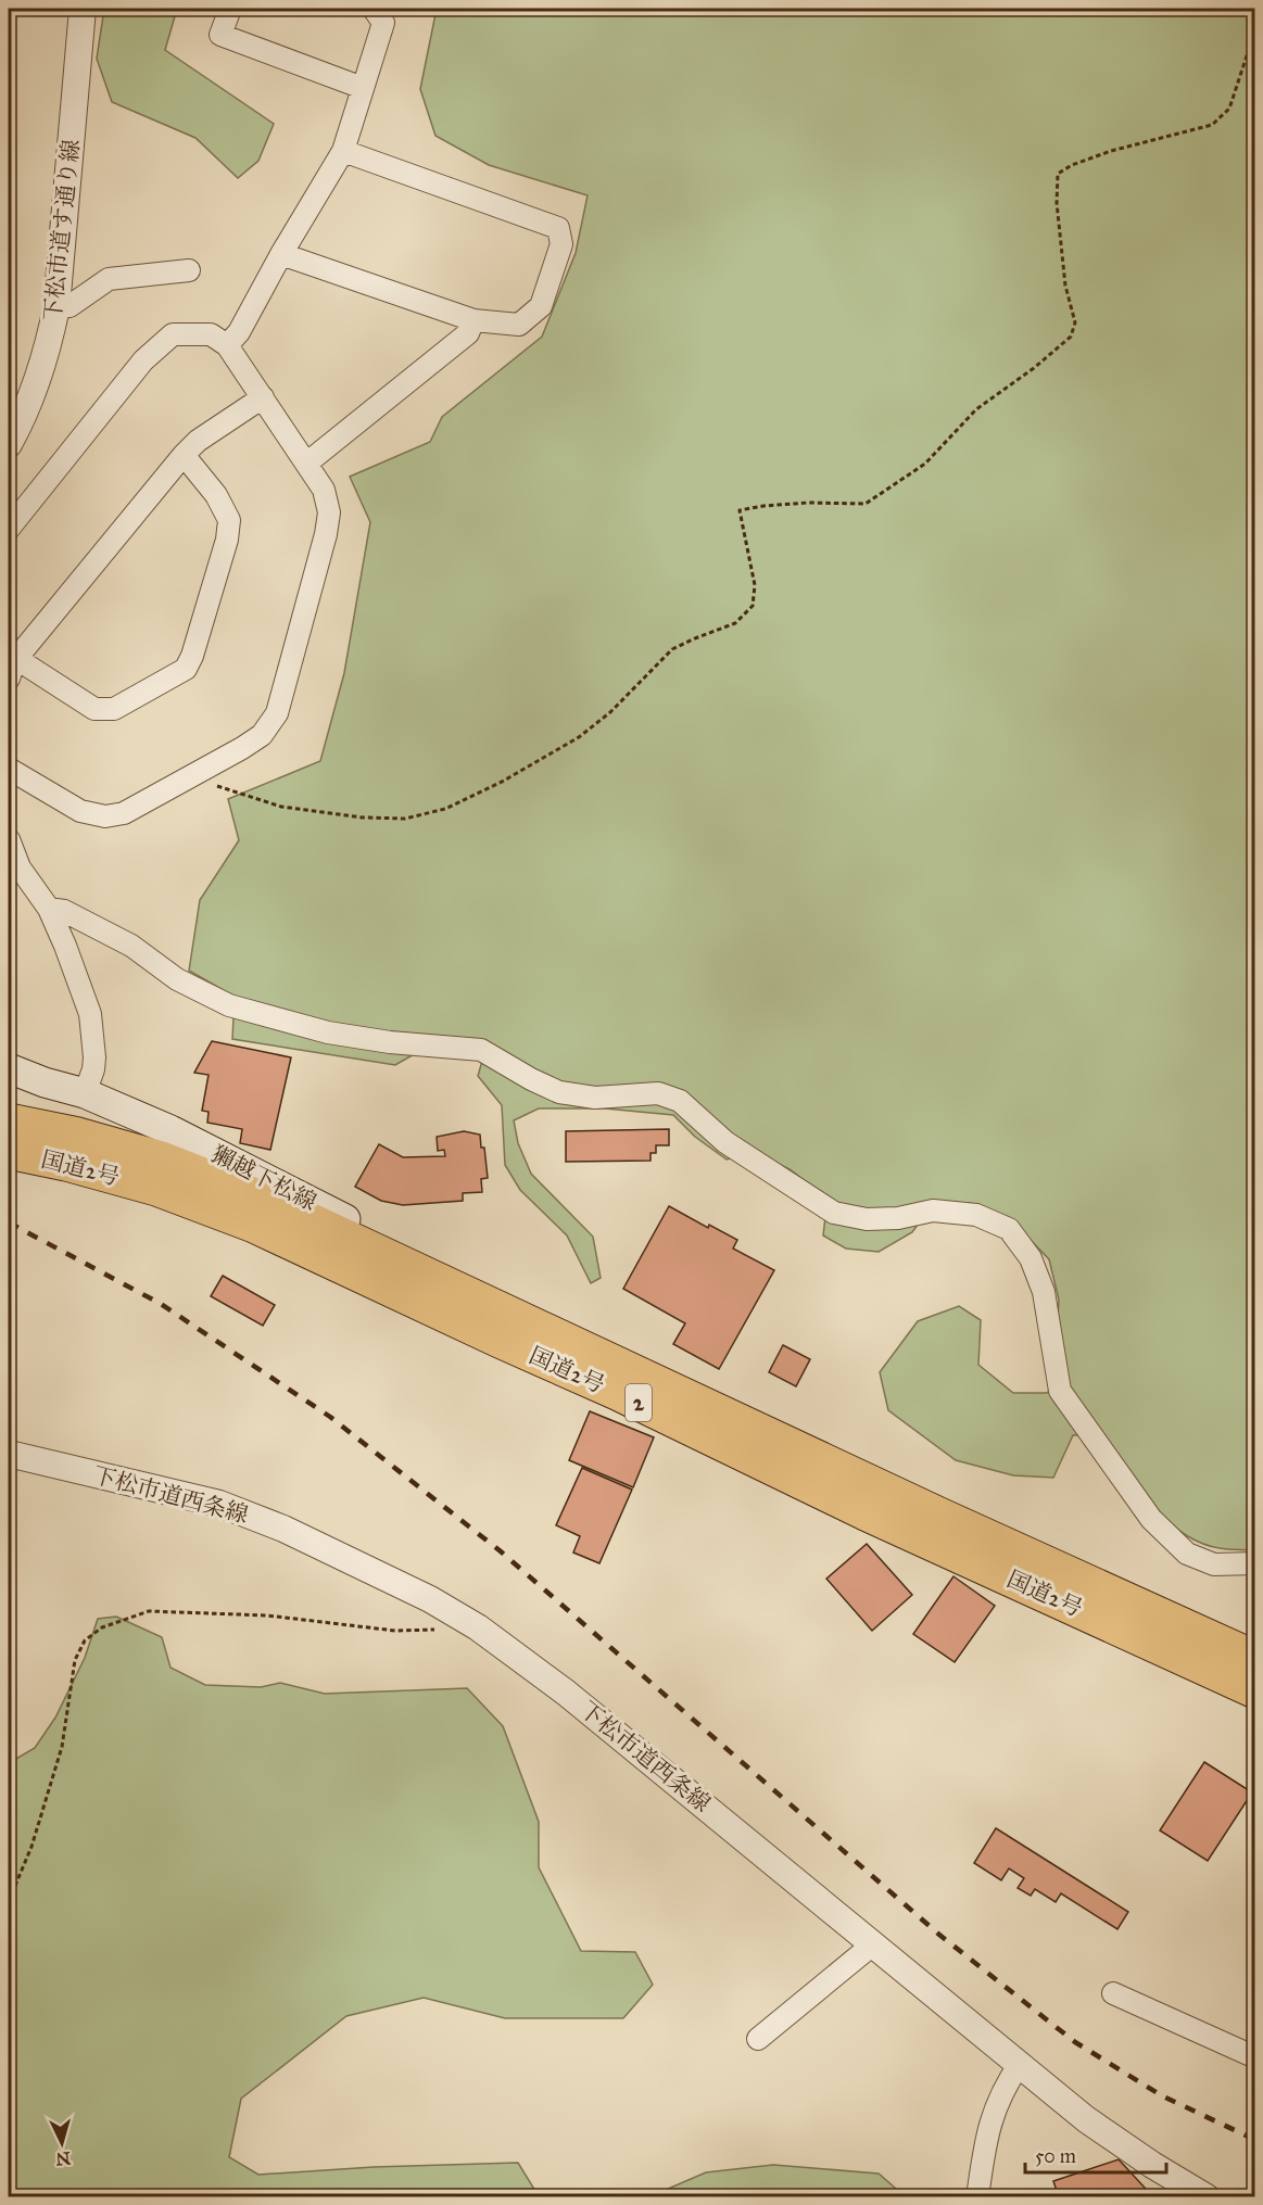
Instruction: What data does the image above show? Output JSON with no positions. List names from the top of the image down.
{
  "streets": {
    "highway": ["国道2号", "2"],
    "main road": ["獺越下松線"],
    "street": ["下松市道す通り線", "下松市道西条線"]
  },
  "crossings": [
    ["国道2号", "獺越下松線"]
  ],
  "scale_bar": "50 m",
  "north": "bottom"
}
